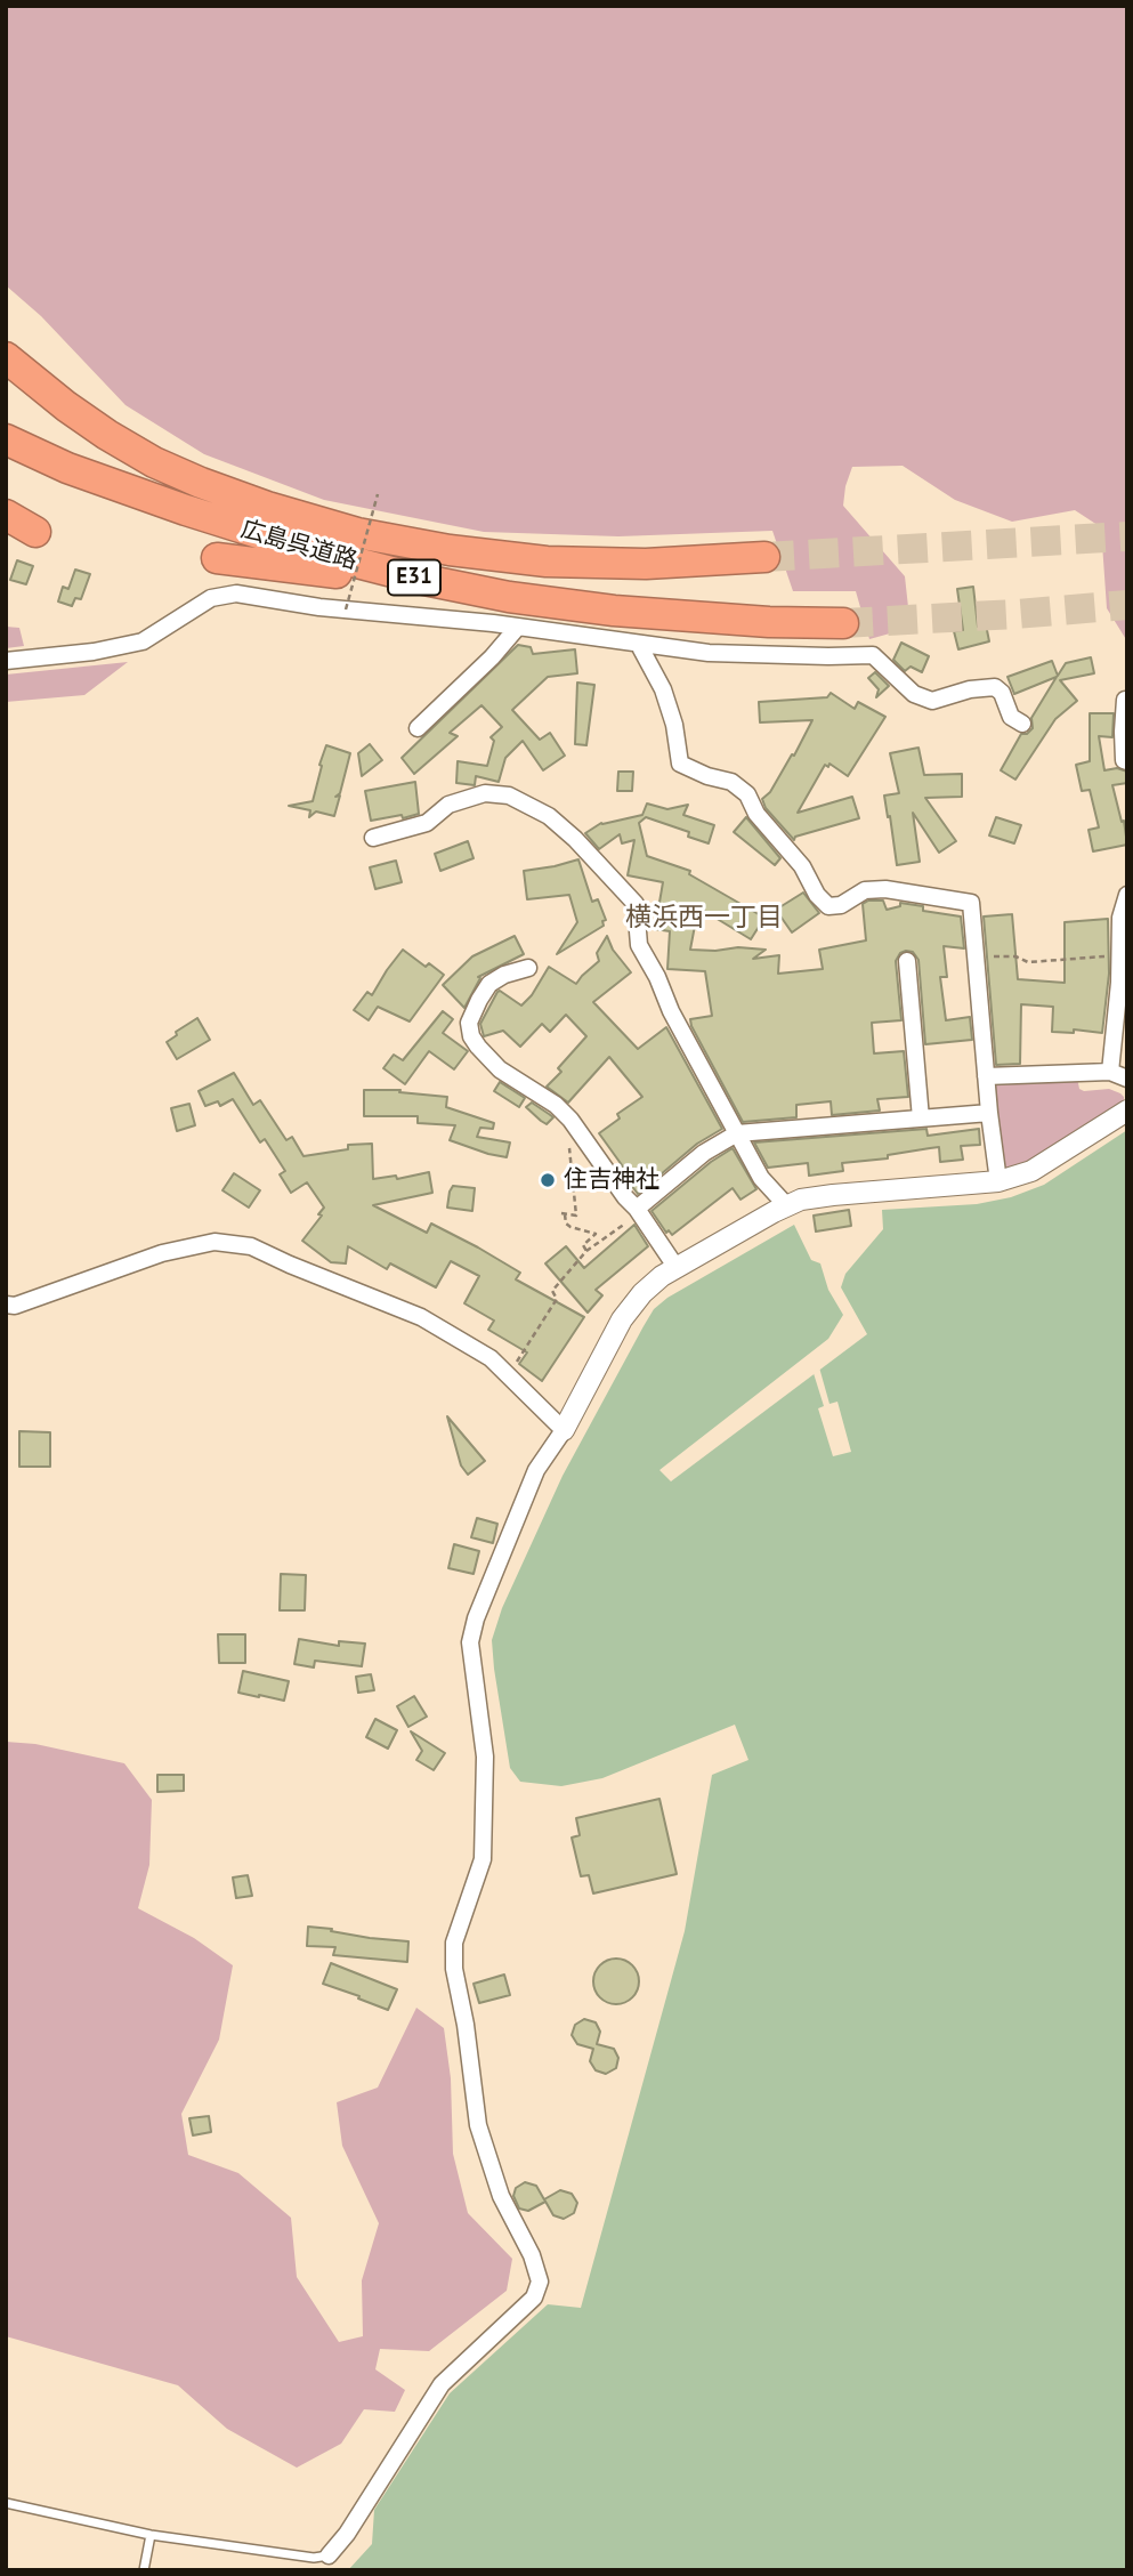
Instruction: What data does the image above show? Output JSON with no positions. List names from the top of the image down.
{
  "streets": {
    "highway": ["広島呉道路", "E31"]
  },
  "districts": ["横浜西一丁目"],
  "places": ["住吉神社"]
}
